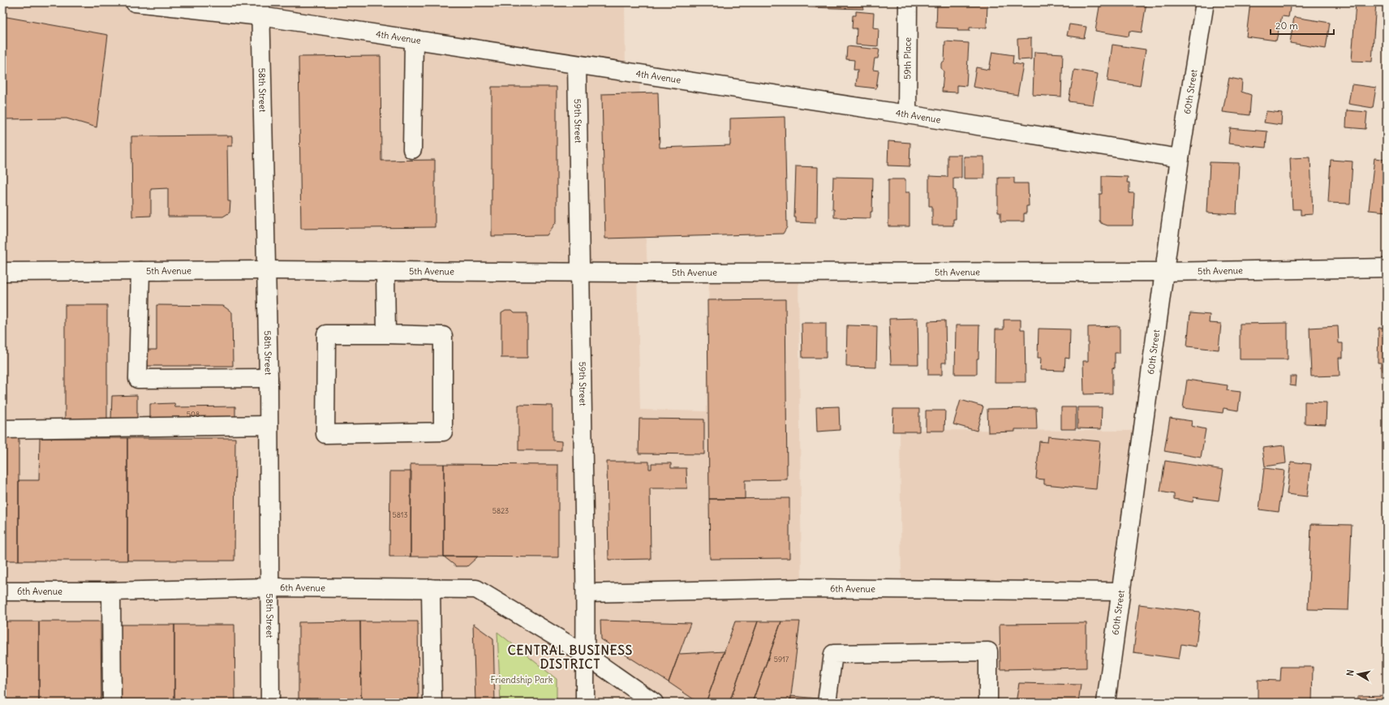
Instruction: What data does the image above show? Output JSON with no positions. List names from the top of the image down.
{
  "streets": {
    "street": [
      "4th Avenue",
      "59th Place",
      "58th Street",
      "60th Street",
      "59th Street",
      "5th Avenue",
      "6th Avenue"
    ]
  },
  "crossings": [
    ["4th Avenue", "59th Place"],
    ["4th Avenue", "58th Street"],
    ["4th Avenue", "60th Street"],
    ["4th Avenue", "59th Street"],
    ["58th Street", "5th Avenue"],
    ["58th Street", "6th Avenue"],
    ["60th Street", "5th Avenue"],
    ["60th Street", "6th Avenue"],
    ["59th Street", "5th Avenue"],
    ["59th Street", "6th Avenue"]
  ],
  "districts": ["CENTRAL BUSINESS DISTRICT"],
  "parks": ["Friendship Park"],
  "house_numbers": [
    "508",
    "5823",
    "5813",
    "5917"
  ],
  "scale_bar": "20 m",
  "north": "left"
}
